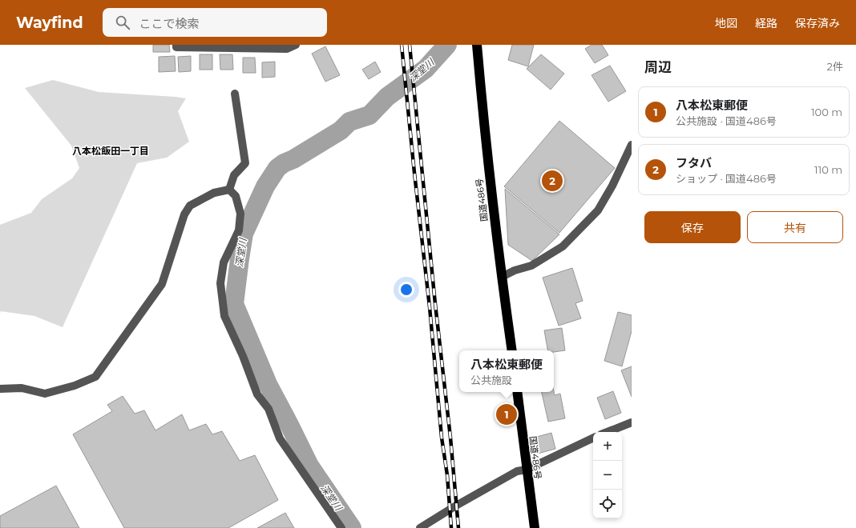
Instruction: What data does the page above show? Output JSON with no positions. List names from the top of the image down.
{
  "streets": {
    "highway": ["国道486号"]
  },
  "districts": ["八本松飯田一丁目"],
  "water": ["深堂川"],
  "page": {
    "header": "Wayfind",
    "search": "ここで検索",
    "nav": ["地図", "経路", "保存済み"],
    "heading": ["周辺", "2件"],
    "list": [
      {
        "mark": "1",
        "name": "八本松東郵便",
        "note": "公共施設 · 国道486号",
        "value": "100 m"
      },
      {
        "mark": "2",
        "name": "フタバ",
        "note": "ショップ · 国道486号",
        "value": "110 m"
      }
    ],
    "pins": ["2", "1"],
    "buttons": ["保存", "共有"],
    "popup": ["八本松東郵便", "公共施設"],
    "map_buttons": ["+", "−"]
  }
}
